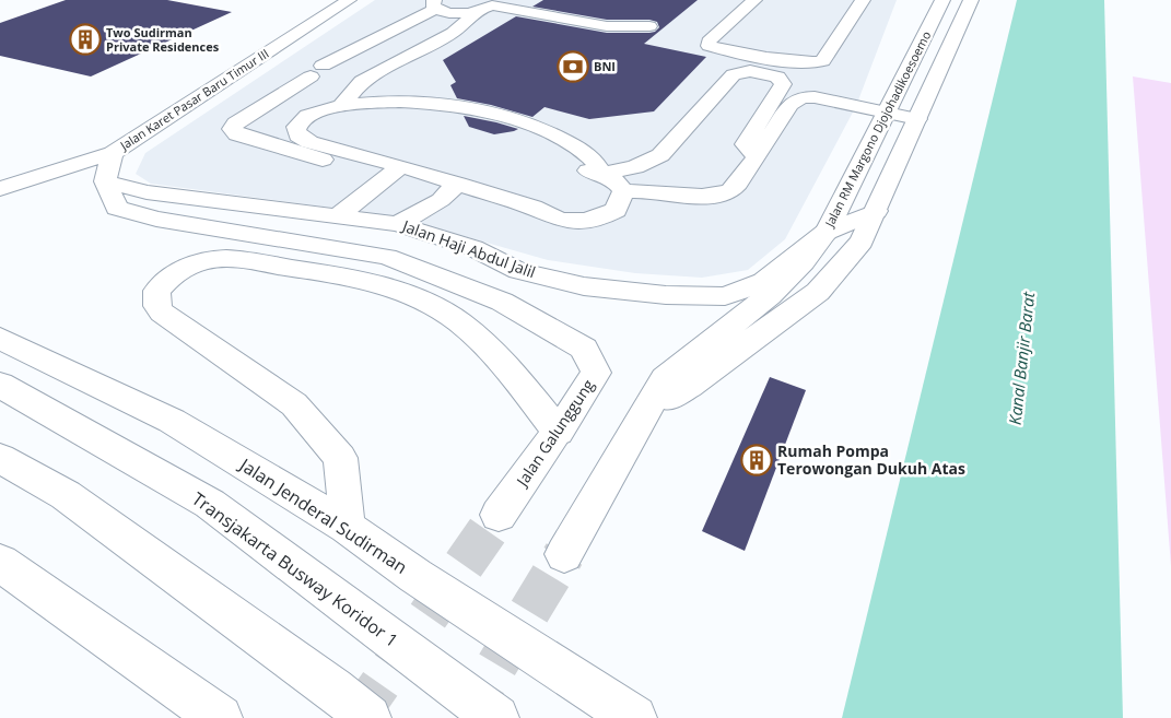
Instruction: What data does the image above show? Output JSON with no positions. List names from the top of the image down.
{
  "streets": {
    "main road": [
      "Jalan Karet Pasar Baru Timur III",
      "Jalan RM Margono Djojohadikoesoemo",
      "Jalan Haji Abdul Jalil",
      "Jalan Galunggung",
      "Jalan Jenderal Sudirman",
      "Transjakarta Busway Koridor 1"
    ]
  },
  "crossings": [
    ["Jalan RM Margono Djojohadikoesoemo", "Jalan Haji Abdul Jalil"],
    ["Jalan Haji Abdul Jalil", "Jalan Galunggung"]
  ],
  "water": ["Kanal Banjir Barat"],
  "places": {
    "building": ["Two Sudirman Private Residences", "Rumah Pompa Terowongan Dukuh Atas"],
    "bank": ["BNI"]
  }
}
